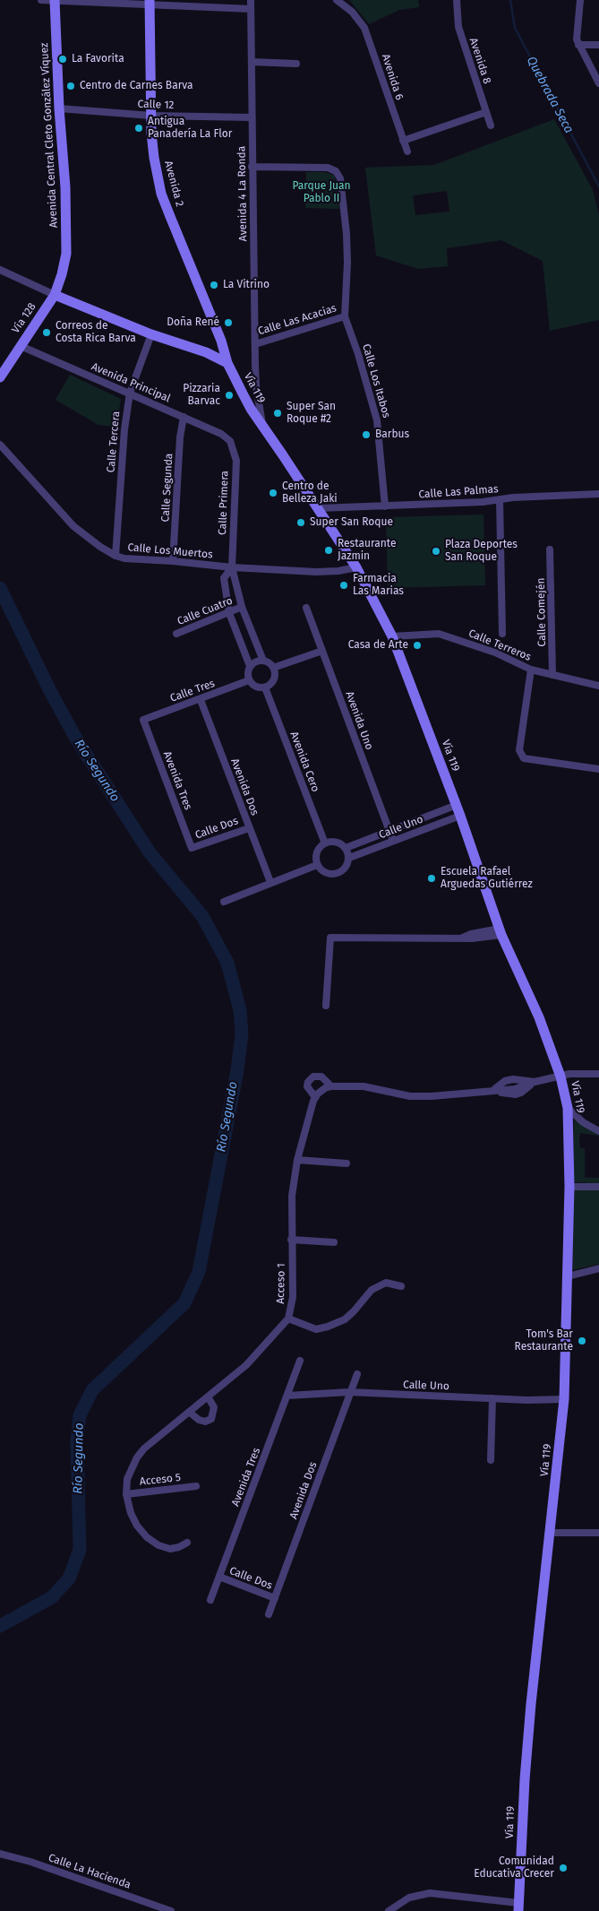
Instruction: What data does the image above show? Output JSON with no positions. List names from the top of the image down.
{
  "streets": {
    "main road": [
      "Avenida Central Cleto González Víquez",
      "Avenida 2",
      "Vía 128",
      "Vía 119"
    ],
    "street": [
      "Avenida 8",
      "Avenida 6",
      "Calle 12",
      "Avenida 4 La Ronda",
      "Calle Las Acacias",
      "Calle Los Itabos",
      "Avenida Principal",
      "Calle Tercera",
      "Calle Segunda",
      "Calle Las Palmas",
      "Calle Primera",
      "Calle Los Muertos",
      "Calle Cuatro",
      "Calle Comején",
      "Calle Terreros",
      "Calle Tres",
      "Avenida Uno",
      "Avenida Cero",
      "Avenida Tres",
      "Avenida Dos",
      "Calle Uno",
      "Calle Dos",
      "Acceso 1",
      "Acceso 5",
      "Calle La Hacienda"
    ]
  },
  "crossings": [
    ["Calle 12", "Avenida Central Cleto González Víquez"],
    ["Calle 12", "Avenida 2"],
    ["Calle 12", "Avenida 4 La Ronda"],
    ["Avenida Central Cleto González Víquez", "Vía 128"],
    ["Avenida 2", "Vía 119"],
    ["Avenida 4 La Ronda", "Calle Las Acacias"],
    ["Avenida 4 La Ronda", "Vía 119"],
    ["Vía 128", "Avenida Principal"],
    ["Calle Las Acacias", "Calle Los Itabos"],
    ["Calle Los Itabos", "Calle Las Palmas"],
    ["Avenida Principal", "Calle Tercera"],
    ["Avenida Principal", "Calle Segunda"],
    ["Avenida Principal", "Calle Primera"],
    ["Vía 119", "Calle Las Palmas"],
    ["Vía 119", "Calle Los Muertos"],
    ["Vía 119", "Calle Terreros"],
    ["Vía 119", "Calle Uno"],
    ["Calle Tercera", "Calle Los Muertos"],
    ["Calle Segunda", "Calle Los Muertos"],
    ["Calle Primera", "Calle Los Muertos"],
    ["Calle Comején", "Calle Terreros"],
    ["Calle Tres", "Avenida Cero"],
    ["Calle Tres", "Avenida Tres"],
    ["Calle Tres", "Avenida Dos"],
    ["Avenida Uno", "Calle Uno"],
    ["Avenida Cero", "Calle Uno"],
    ["Avenida Tres", "Calle Uno"],
    ["Avenida Tres", "Calle Dos"],
    ["Avenida Dos", "Calle Uno"],
    ["Avenida Dos", "Calle Dos"],
    ["Acceso 1", "Acceso 5"]
  ],
  "water": ["Quebrada Seca", "Río Segundo"],
  "parks": ["Parque Juan Pablo II"],
  "places": [
    "La Favorita",
    "Centro de Carnes Barva",
    "Antigua Panadería La Flor",
    "La Vitrino",
    "Doña René",
    "Correos de Costa Rica Barva",
    "Pizzaria Barvac",
    "Super San Roque #2",
    "Barbus",
    "Centro de Belleza Jaki",
    "Super San Roque",
    "Restaurante Jazmin",
    "Plaza Deportes San Roque",
    "Farmacia Las Marias",
    "Casa de Arte",
    "Escuela Rafael Arguedas Gutiérrez",
    "Tom's Bar Restaurante",
    "Comunidad Educativa Crecer"
  ]
}
